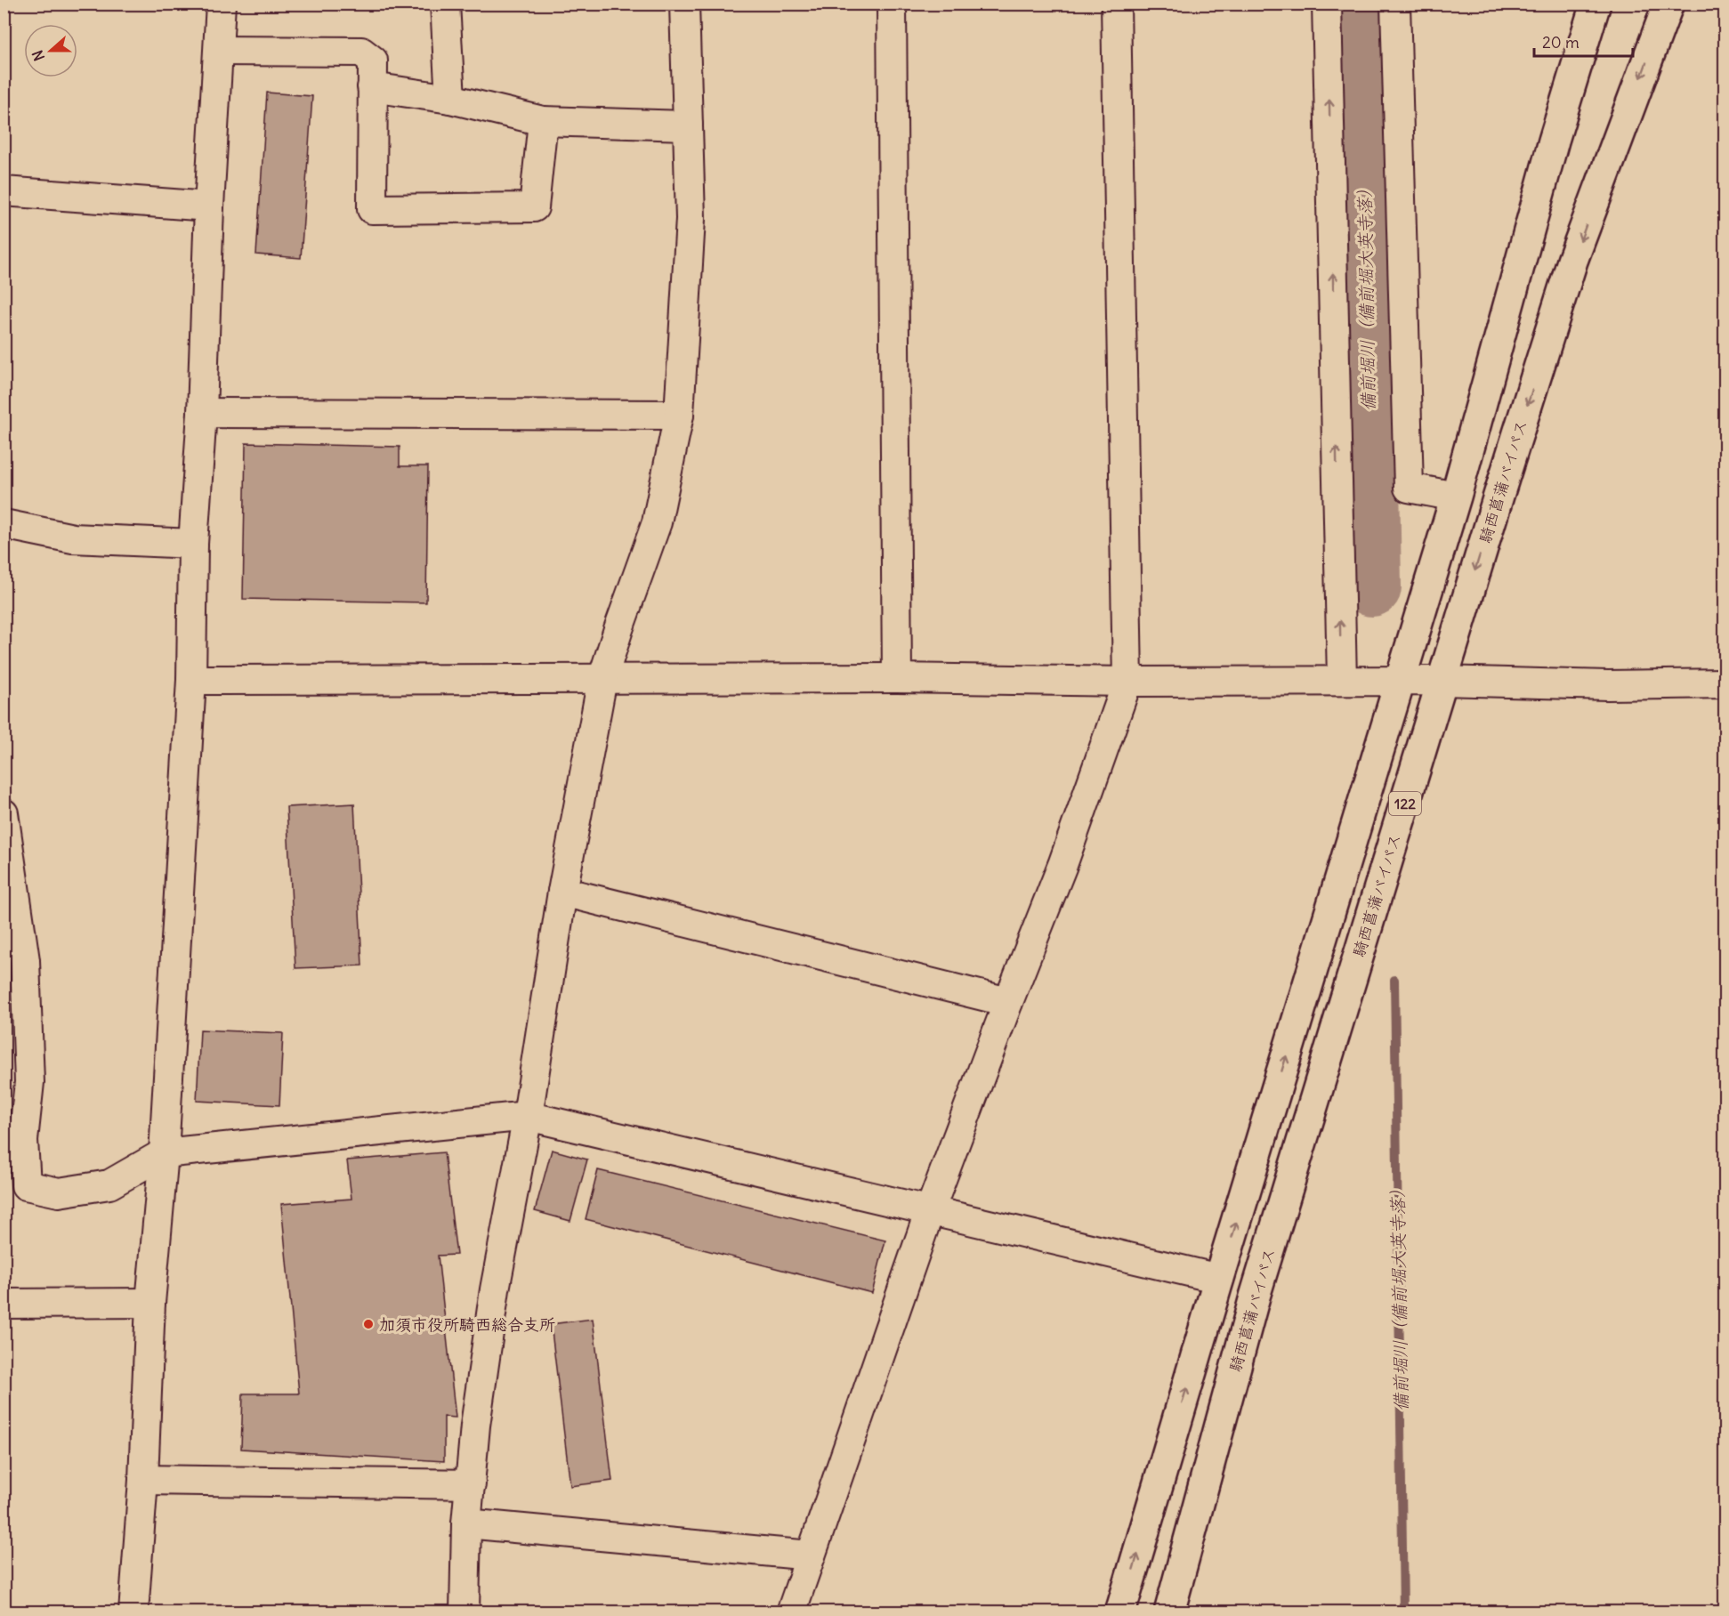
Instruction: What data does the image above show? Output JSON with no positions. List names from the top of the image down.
{
  "streets": {
    "highway": ["騎西菖蒲バイパス", "122"]
  },
  "water": ["備前堀川（備前堀大英寺落）"],
  "places": ["加須市役所騎西総合支所"],
  "scale_bar": "20 m",
  "north": "left"
}
